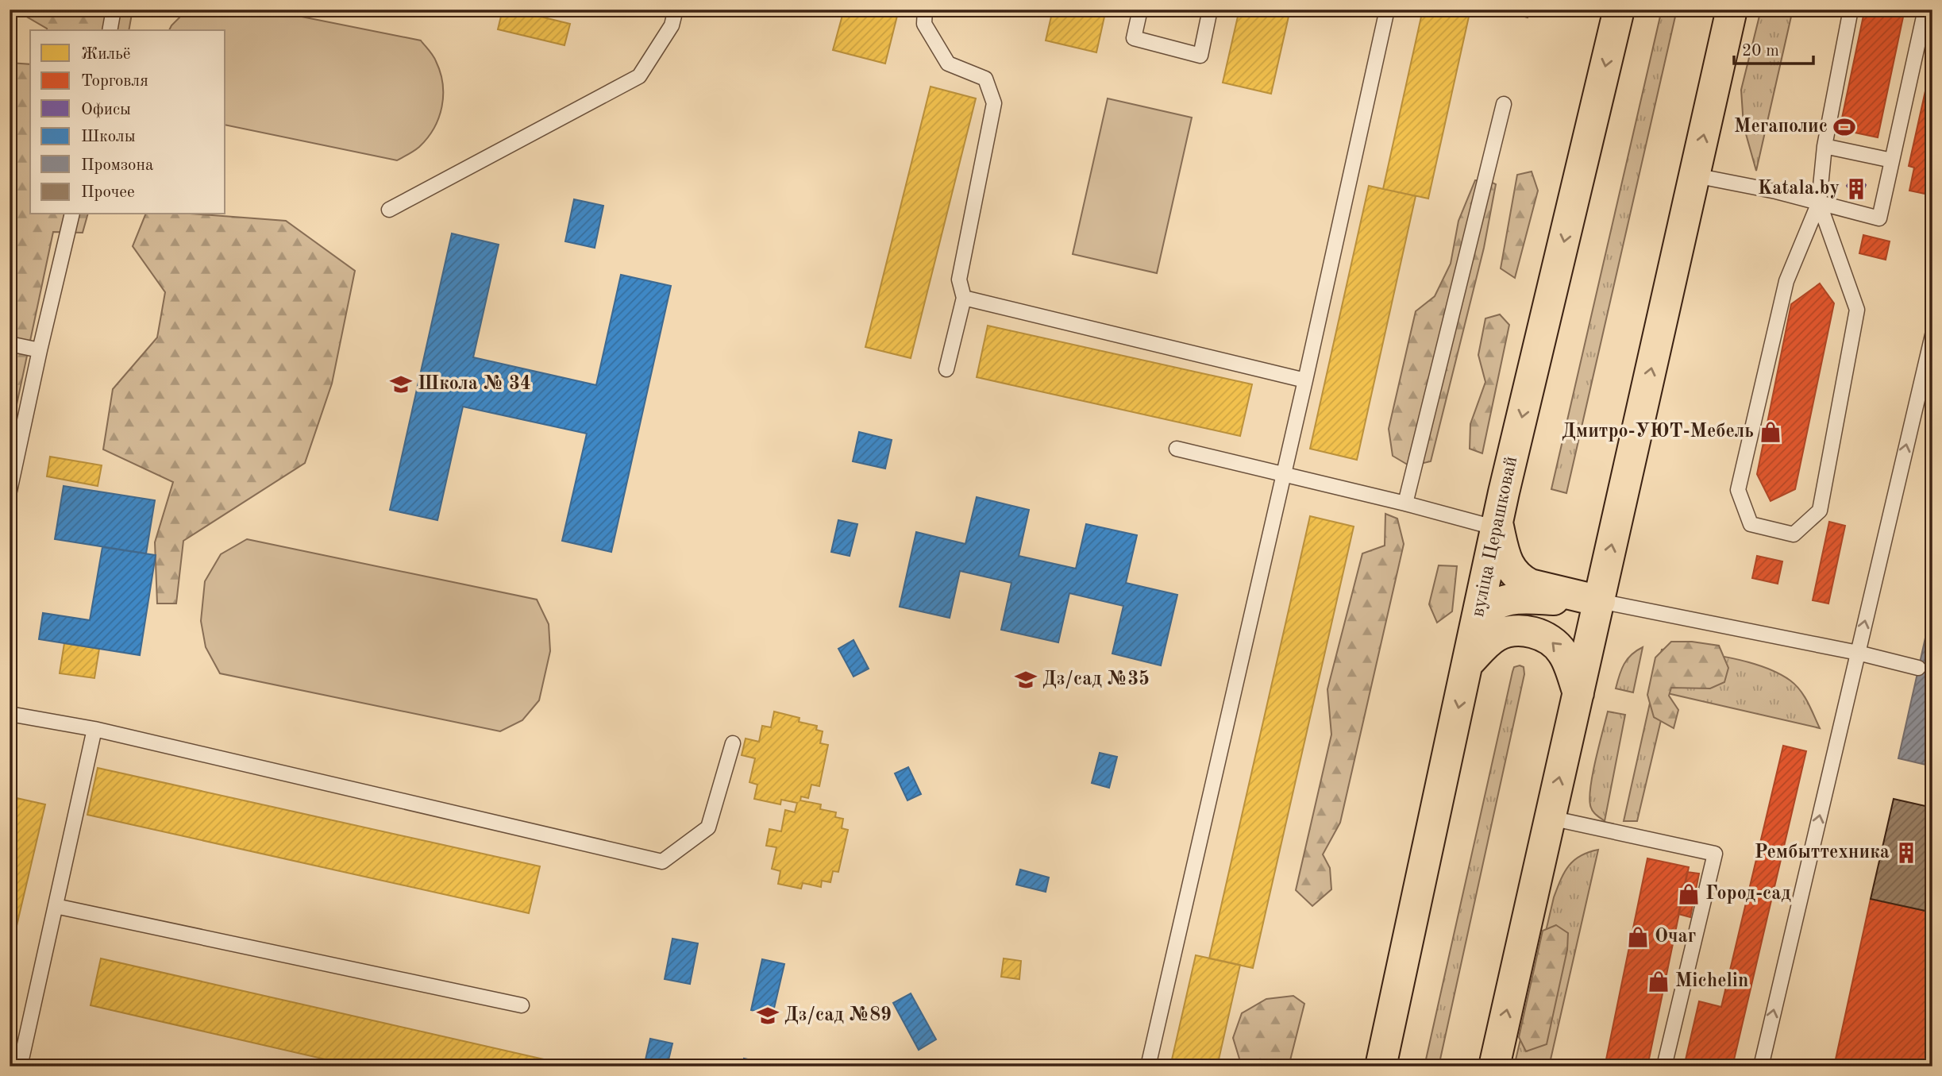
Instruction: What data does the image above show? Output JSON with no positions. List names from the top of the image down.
{
  "streets": {
    "main road": ["вуліца Церашковай"]
  },
  "places": {
    "sports": ["Мегаполис"],
    "building": ["Katala.by", "Рембыттехника"],
    "school or university": ["Школа № 34", "Дз/сад №35", "Дз/сад №89"],
    "shop": [
      "Дмитро-УЮТ-Мебель",
      "Город-сад",
      "Очаг",
      "Michelin"
    ]
  },
  "legend": [
    "Жильё",
    "Торговля",
    "Офисы",
    "Школы",
    "Промзона",
    "Прочее"
  ],
  "scale_bar": "20 m"
}
